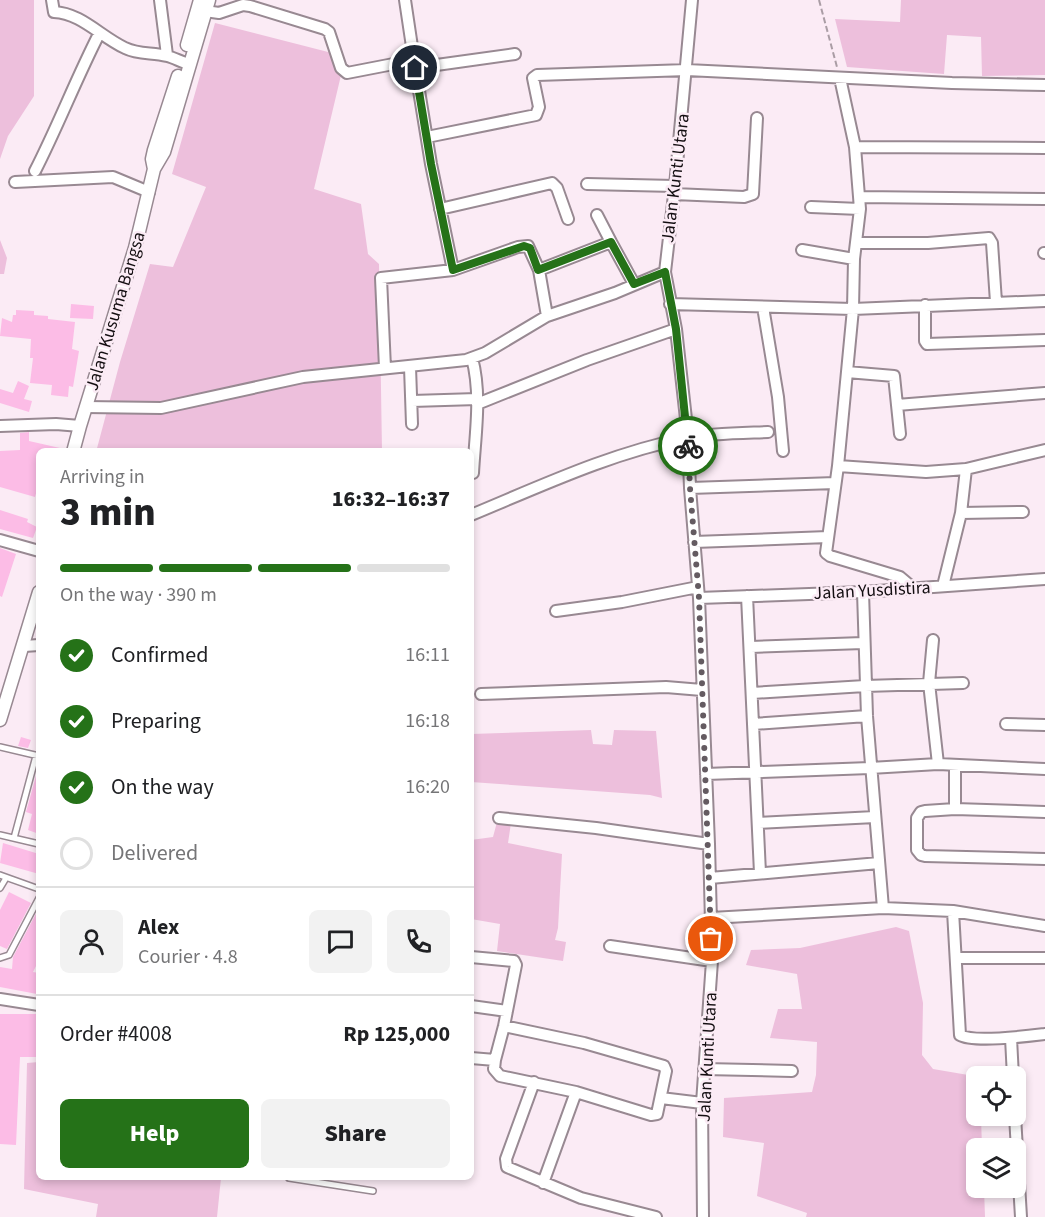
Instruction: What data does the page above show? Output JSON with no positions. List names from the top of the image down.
{
  "streets": {
    "street": ["Jalan Kunti Utara", "Jalan Kusuma Bangsa", "Jalan Yusdistira"]
  },
  "crossings": [
    ["Jalan Kunti Utara", "Jalan Yusdistira"]
  ],
  "page": {
    "heading": ["3 min", "Arriving in", "16:32–16:37"],
    "panel": [
      "Alex",
      "Courier · 4.8",
      "Order #4008",
      "Rp 125,000"
    ],
    "bar": "On the way · 390 m",
    "list": [
      ["Confirmed", "16:11"],
      ["Preparing", "16:18"],
      ["On the way", "16:20"],
      "Delivered"
    ],
    "buttons": ["Help", "Share"]
  }
}
